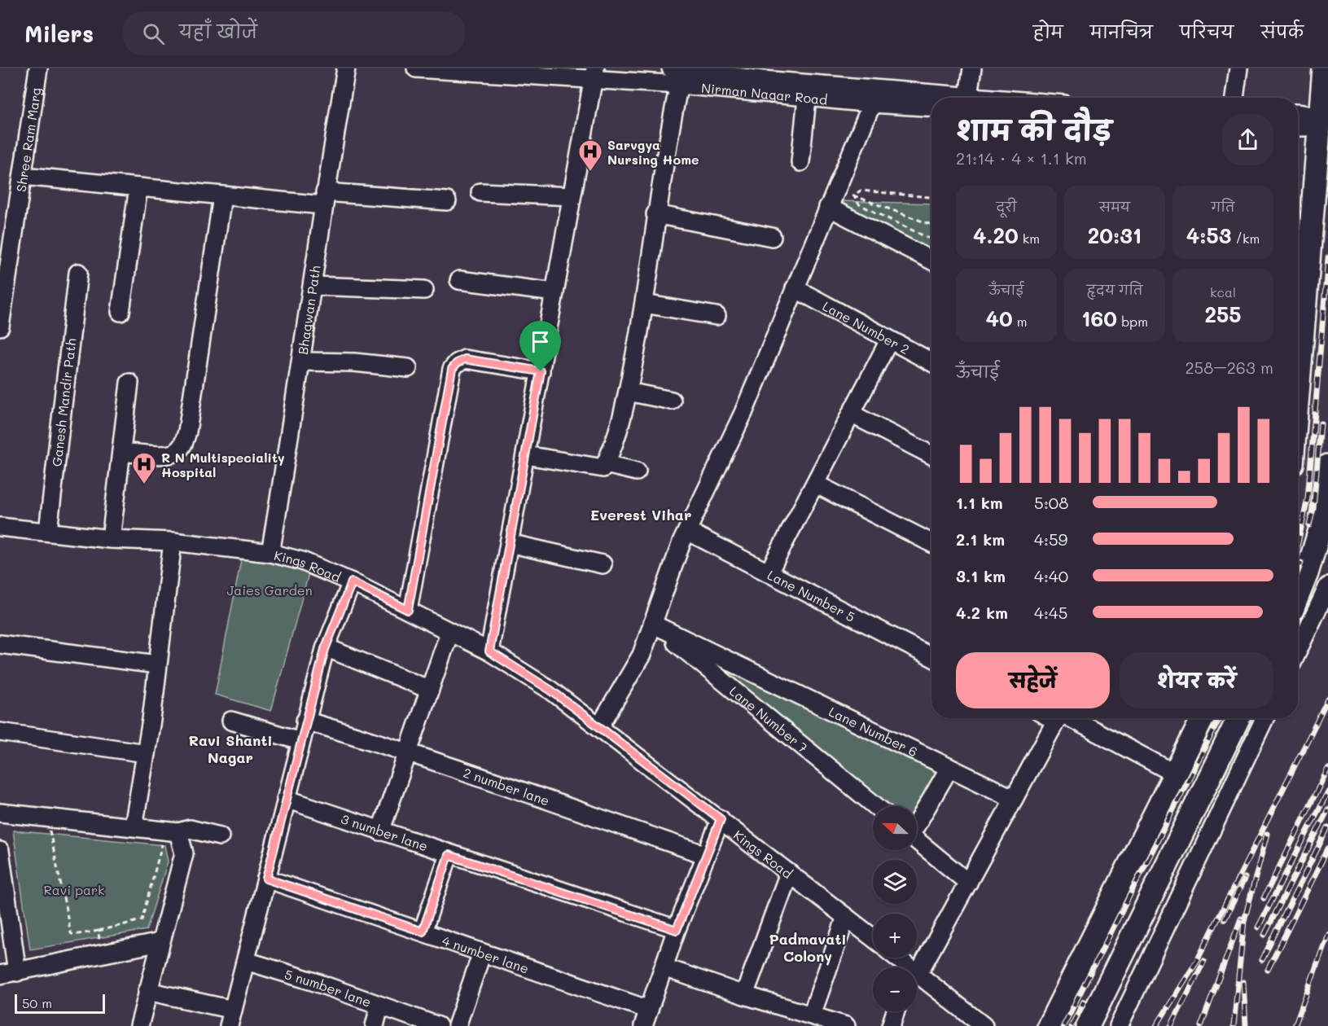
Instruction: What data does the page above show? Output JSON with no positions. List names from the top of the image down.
{
  "streets": {
    "street": [
      "Nirman Nagar Road",
      "Shree Ram Marg",
      "Bhagwan Path",
      "Lane Number 2",
      "Ganesh Mandir Path",
      "Kings Road",
      "Lane Number 5",
      "Lane Number 7",
      "Lane Number 6",
      "2 number lane",
      "3 number lane",
      "4 number lane",
      "5 number lane"
    ]
  },
  "crossings": [
    ["Bhagwan Path", "Kings Road"],
    ["Ganesh Mandir Path", "Kings Road"],
    ["Lane Number 7", "Lane Number 6"]
  ],
  "districts": ["Everest Vihar", "Ravi Shanti Nagar", "Padmavati Colony"],
  "parks": ["Jaies Garden", "Ravi park"],
  "places": {
    "hospital": ["Sarvgya Nursing Home", "R N Multispeciality Hospital"]
  },
  "scale_bar": "50 m",
  "north": "left",
  "page": {
    "header": "Milers",
    "search": "यहाँ खोजें",
    "nav": [
      "होम",
      "मानचित्र",
      "परिचय",
      "संपर्क"
    ],
    "heading": ["शाम की दौड़", "21:14 · 4 × 1.1 km"],
    "stats": [
      ["दूरी", "4.20 km"],
      ["समय", "20:31"],
      ["गति", "4:53 /km"],
      ["ऊँचाई", "40 m"],
      ["हृदय गति", "160 bpm"],
      ["kcal", "255"]
    ],
    "chart": ["ऊँचाई", "258–263 m"],
    "list": [
      {
        "name": "1.1 km",
        "note": "5:08"
      },
      {
        "name": "2.1 km",
        "note": "4:59"
      },
      {
        "name": "3.1 km",
        "note": "4:40"
      },
      {
        "name": "4.2 km",
        "note": "4:45"
      }
    ],
    "buttons": ["सहेजें", "शेयर करें"],
    "map_buttons": ["+", "−"],
    "scale": "50 m"
  }
}
